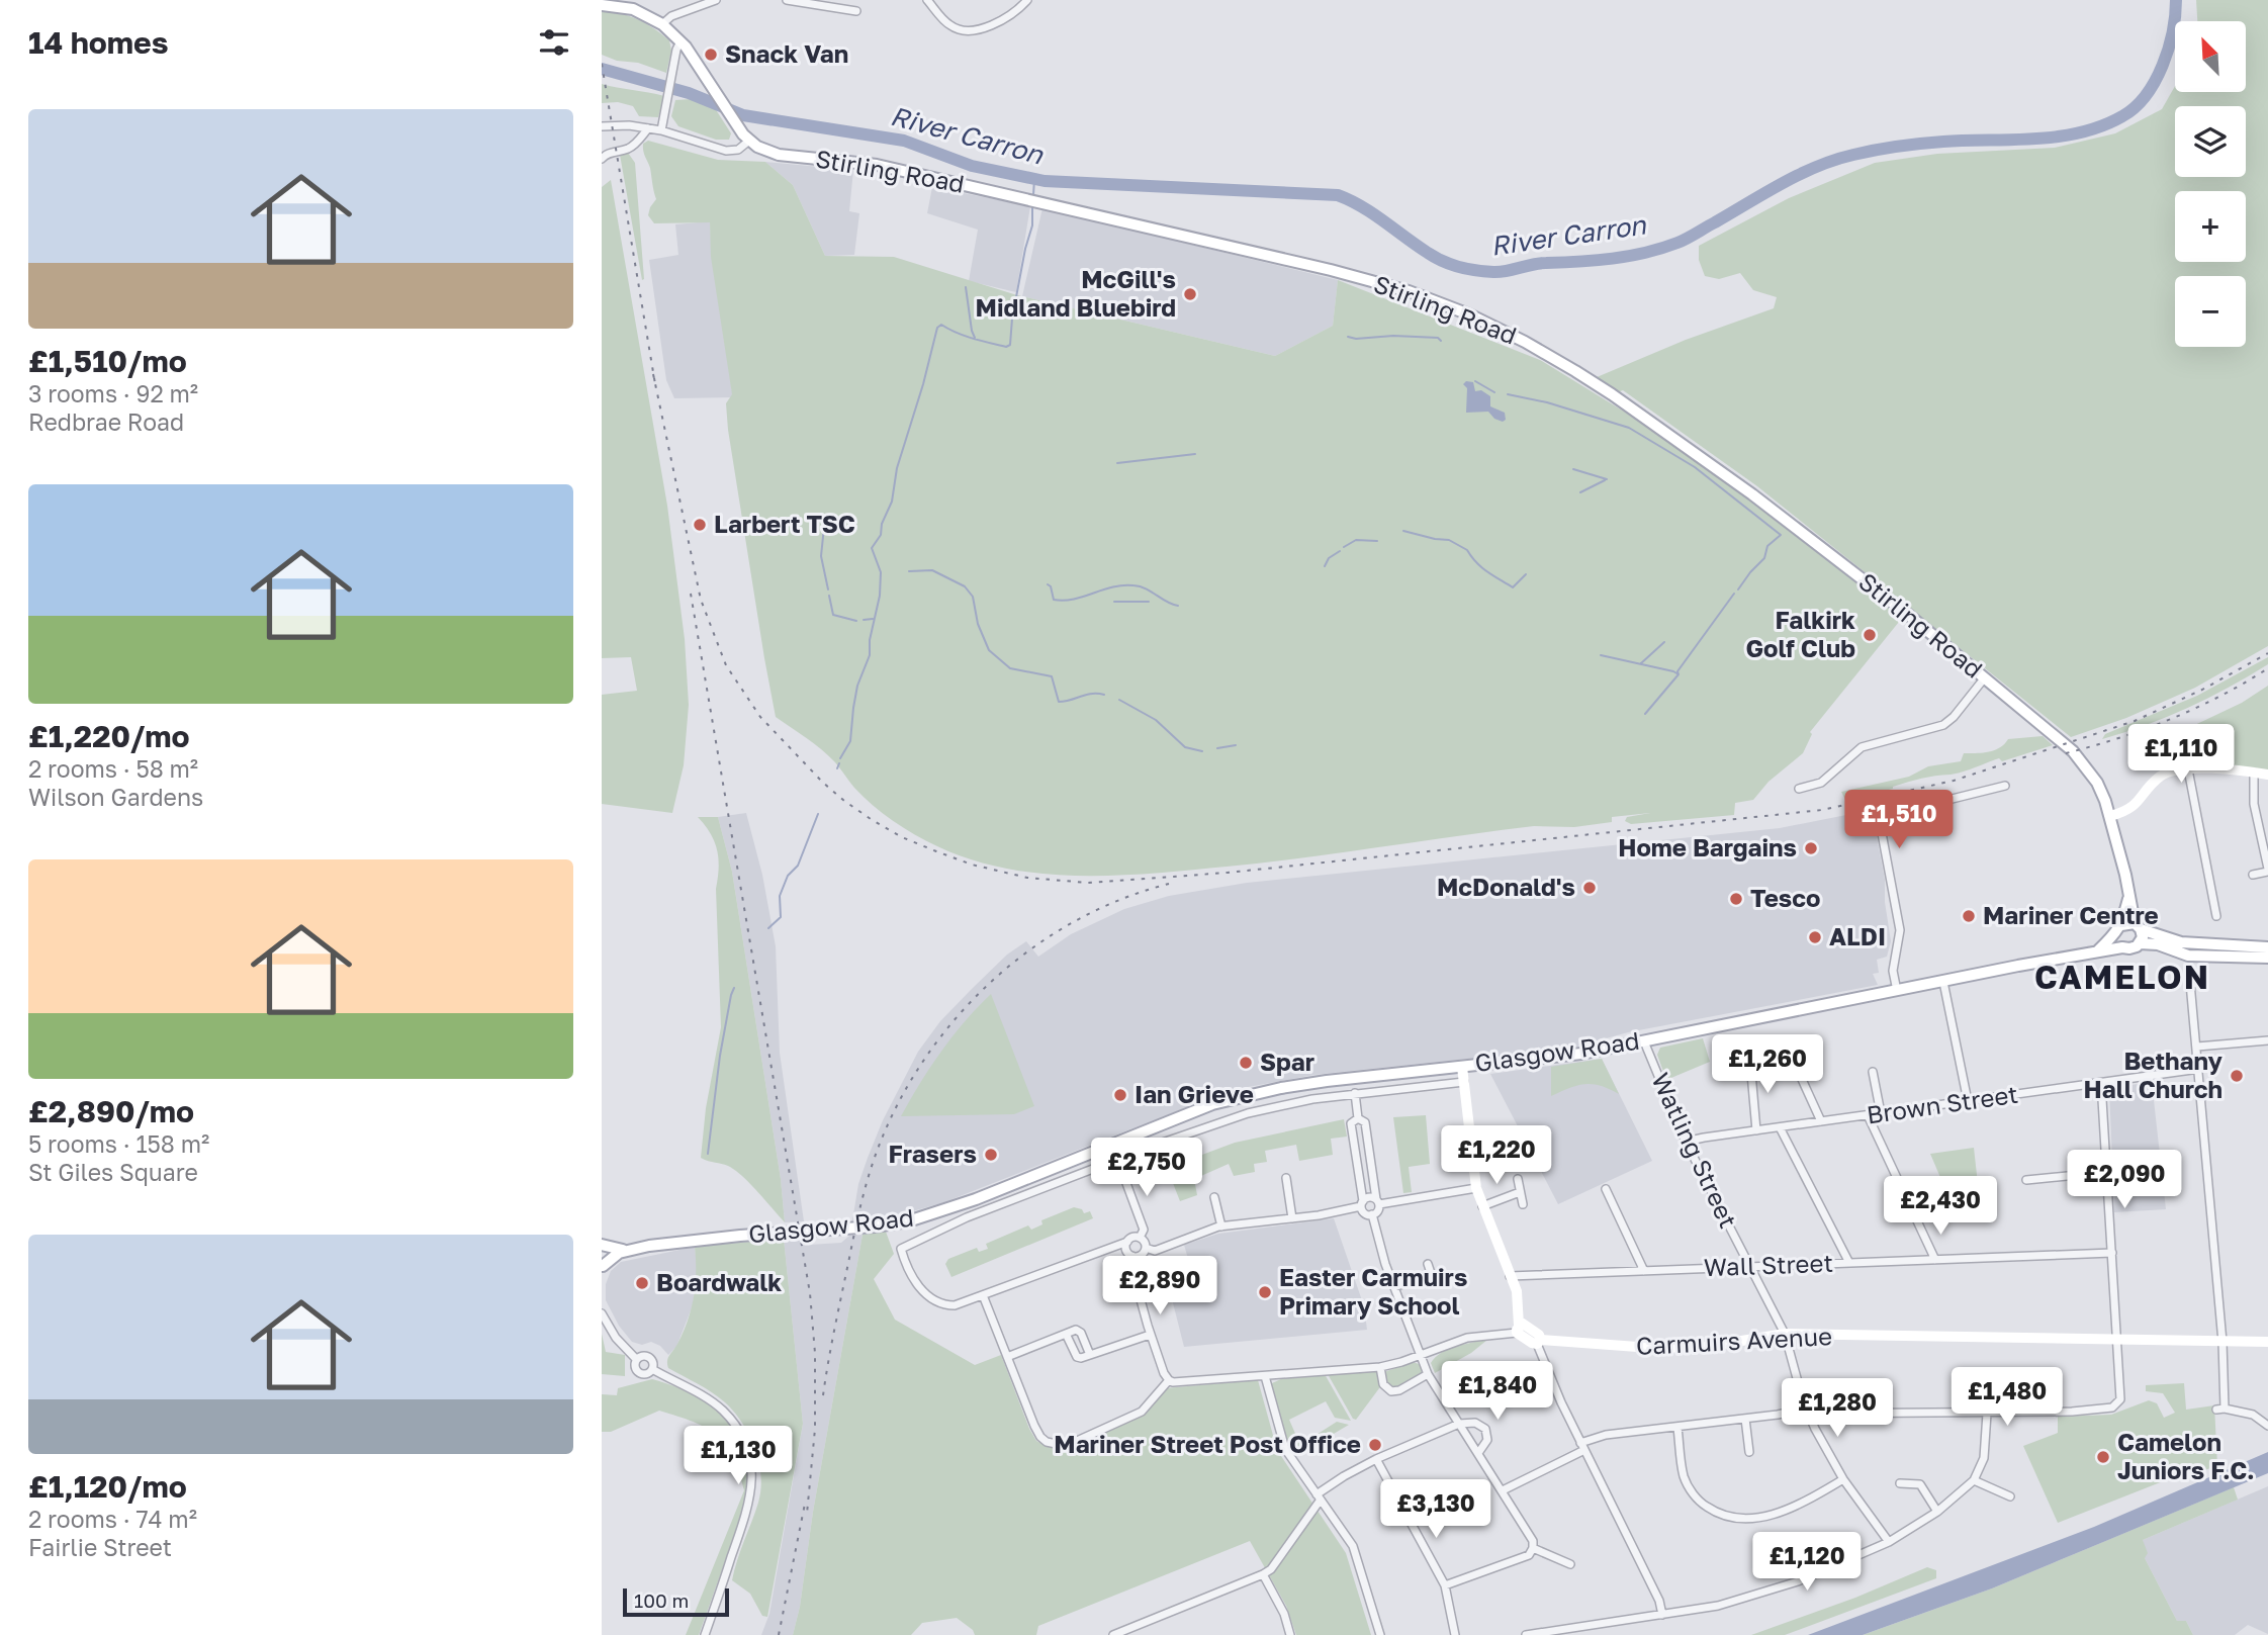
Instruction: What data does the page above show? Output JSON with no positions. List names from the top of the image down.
{
  "streets": {
    "main road": ["Stirling Road", "Glasgow Road"],
    "street": [
      "Brown Street",
      "Watling Street",
      "Wall Street",
      "Carmuirs Avenue"
    ]
  },
  "crossings": [
    ["Stirling Road", "Glasgow Road"],
    ["Glasgow Road", "Watling Street"],
    ["Brown Street", "Watling Street"],
    ["Watling Street", "Wall Street"],
    ["Watling Street", "Carmuirs Avenue"]
  ],
  "districts": ["CAMELON"],
  "water": ["River Carron"],
  "places": [
    "Snack Van",
    "McGill's Midland Bluebird",
    "Larbert TSC",
    "Falkirk Golf Club",
    "Home Bargains",
    "McDonald's",
    "Tesco",
    "Mariner Centre",
    "ALDI",
    "Spar",
    "Bethany Hall Church",
    "Ian Grieve",
    "Frasers",
    "Boardwalk",
    "Easter Carmuirs Primary School",
    "Mariner Street Post Office",
    "Camelon Juniors F.C."
  ],
  "scale_bar": "100 m",
  "north": "top left",
  "page": {
    "heading": "14 homes",
    "map_buttons": ["+", "−"],
    "list": [
      {
        "name": "£1,510/mo",
        "note": "3 rooms · 92 m² · Redbrae Road"
      },
      {
        "name": "£1,220/mo",
        "note": "2 rooms · 58 m² · Wilson Gardens"
      },
      {
        "name": "£2,890/mo",
        "note": "5 rooms · 158 m² · St Giles Square"
      },
      {
        "name": "£1,120/mo",
        "note": "2 rooms · 74 m² · Fairlie Street"
      }
    ],
    "price": [
      "£1,110",
      "£1,510",
      "£1,260",
      "£1,220",
      "£2,750",
      "£2,090",
      "£2,430",
      "£2,890",
      "£1,840",
      "£1,480",
      "£1,280",
      "£1,130",
      "£3,130",
      "£1,120"
    ],
    "scale": "100 m"
  }
}
